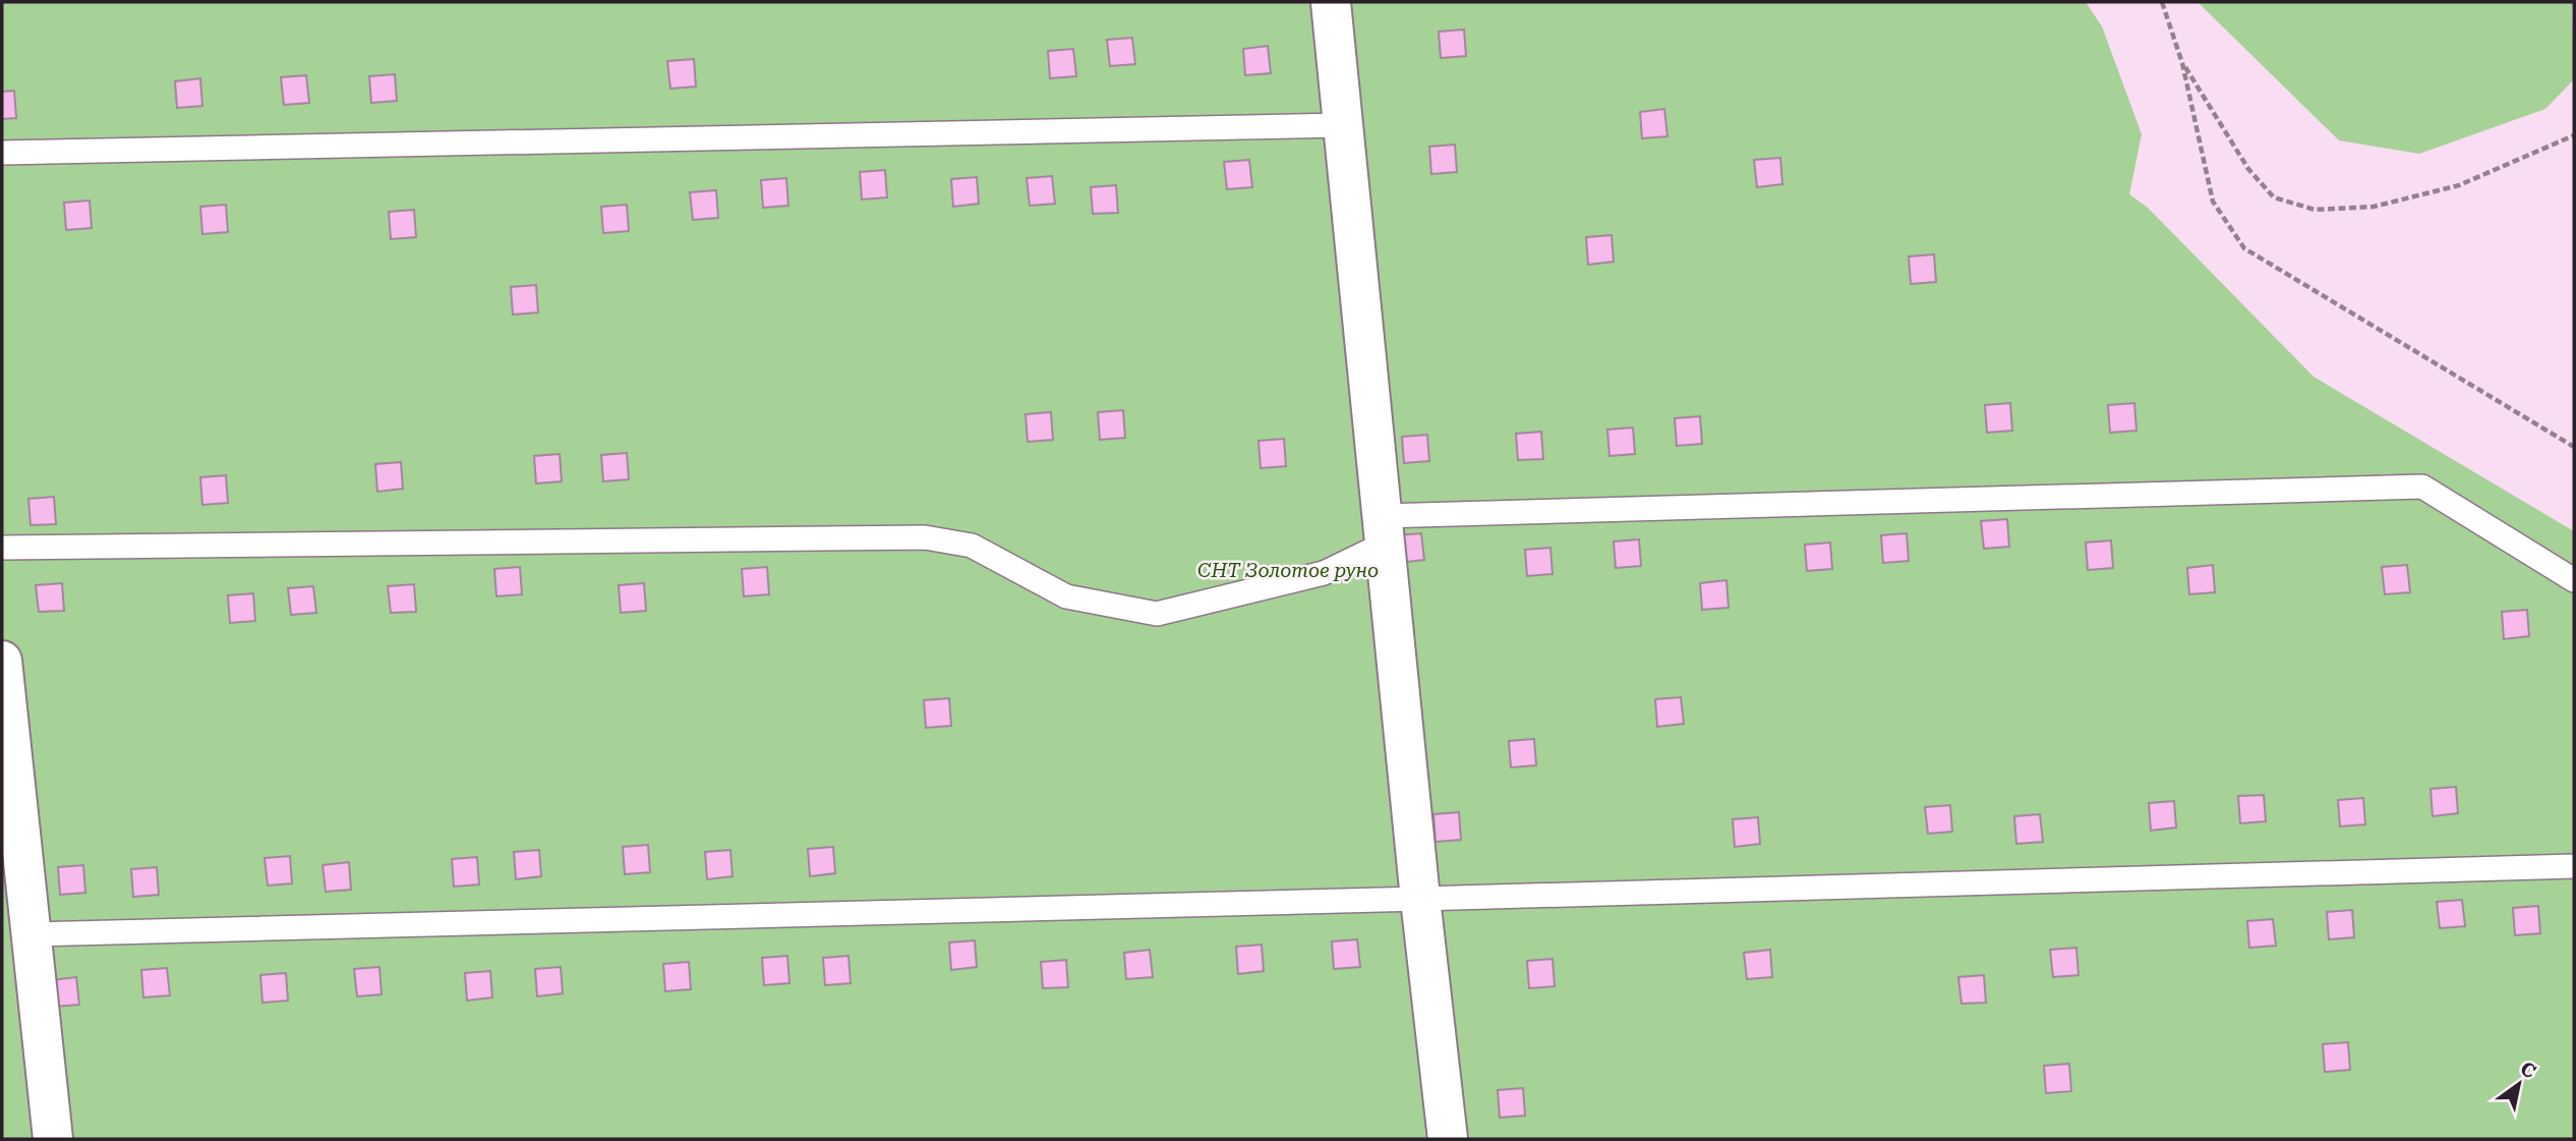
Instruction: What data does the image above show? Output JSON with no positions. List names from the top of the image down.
{
  "parks": ["СНТ Золотое руно"],
  "north": "top right"
}
